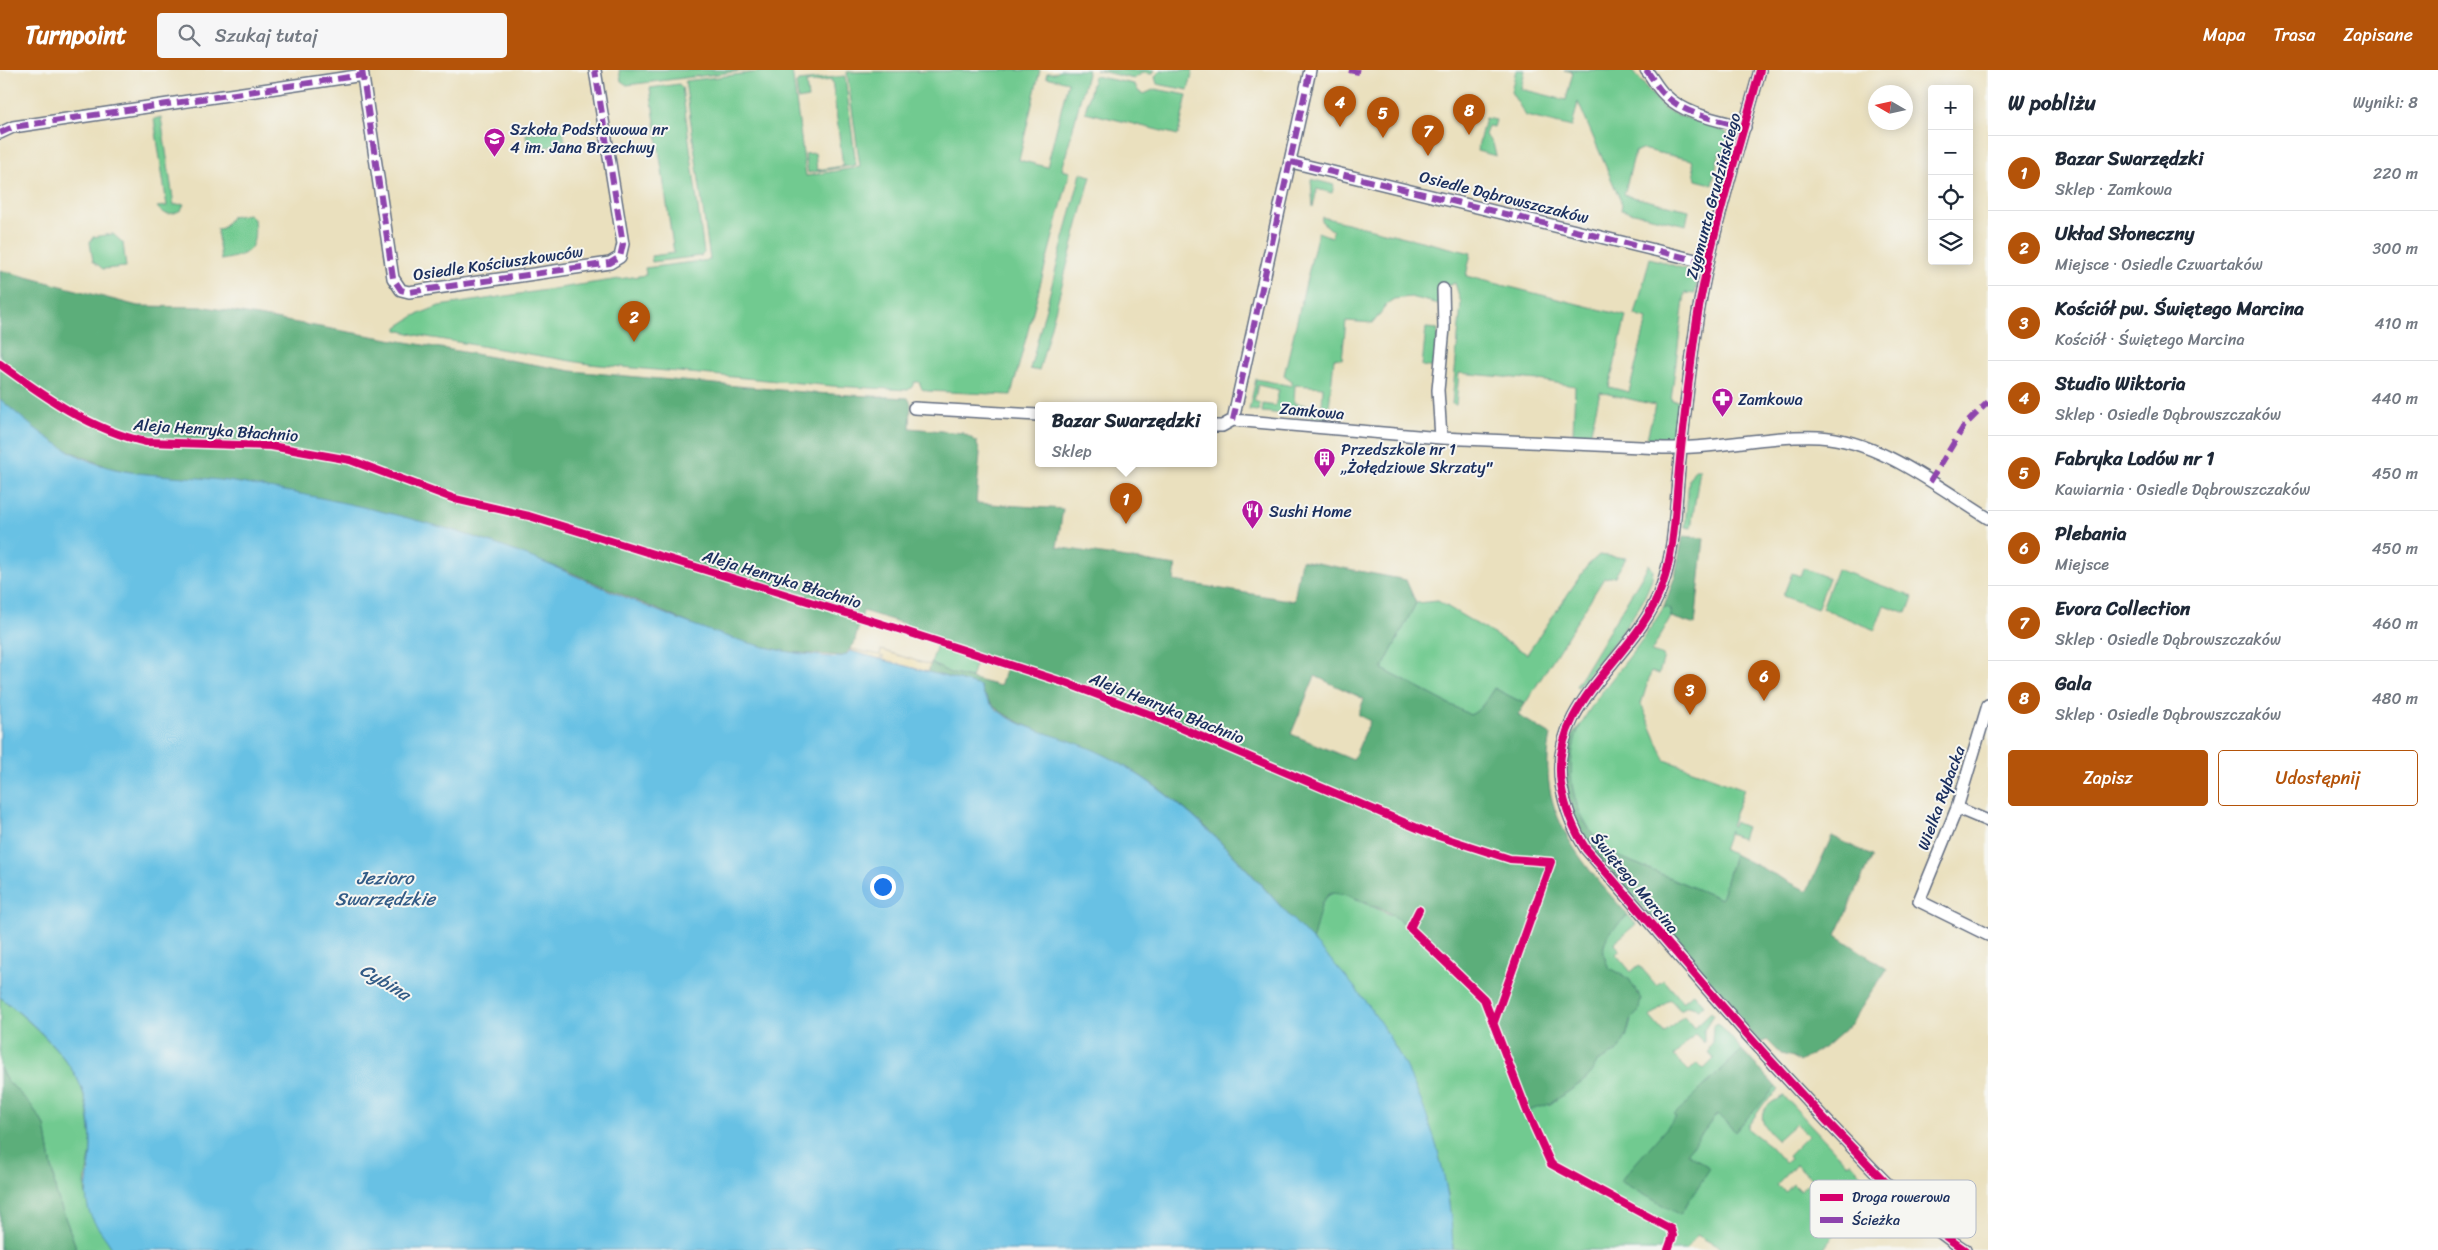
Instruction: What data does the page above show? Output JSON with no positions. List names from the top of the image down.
{
  "streets": {
    "street": [
      "Zygmunta Grudzińskiego",
      "Osiedle Dąbrowszczaków",
      "Osiedle Kościuszkowców",
      "Zamkowa",
      "Wielka Rybacka",
      "Świętego Marcina"
    ],
    "cycle path": ["Aleja Henryka Błachnio"]
  },
  "crossings": [
    ["Zygmunta Grudzińskiego", "Osiedle Dąbrowszczaków"],
    ["Zygmunta Grudzińskiego", "Zamkowa"],
    ["Zygmunta Grudzińskiego", "Świętego Marcina"],
    ["Zamkowa", "Świętego Marcina"]
  ],
  "water": ["Jezioro Swarzędzkie", "Cybina"],
  "places": {
    "school or university": ["Szkoła Podstawowa nr 4 im. Jana Brzechwy"],
    "pharmacy": ["Zamkowa"],
    "building": ["Przedszkole nr 1 „Żołędziowe Skrzaty\""],
    "restaurant": ["Sushi Home"]
  },
  "legend": ["Droga rowerowa", "Ścieżka"],
  "north": "left",
  "page": {
    "header": "Turnpoint",
    "search": "Szukaj tutaj",
    "nav": ["Mapa", "Trasa", "Zapisane"],
    "heading": ["W pobliżu", "Wyniki: 8"],
    "map_buttons": ["+", "−"],
    "pins": [
      "4",
      "8",
      "5",
      "7",
      "2",
      "1",
      "6",
      "3"
    ],
    "list": [
      {
        "mark": "1",
        "name": "Bazar Swarzędzki",
        "note": "Sklep · Zamkowa",
        "value": "220 m"
      },
      {
        "mark": "2",
        "name": "Układ Słoneczny",
        "note": "Miejsce · Osiedle Czwartaków",
        "value": "300 m"
      },
      {
        "mark": "3",
        "name": "Kościół pw. Świętego Marcina",
        "note": "Kościół · Świętego Marcina",
        "value": "410 m"
      },
      {
        "mark": "4",
        "name": "Studio Wiktoria",
        "note": "Sklep · Osiedle Dąbrowszczaków",
        "value": "440 m"
      },
      {
        "mark": "5",
        "name": "Fabryka Lodów nr 1",
        "note": "Kawiarnia · Osiedle Dąbrowszczaków",
        "value": "450 m"
      },
      {
        "mark": "6",
        "name": "Plebania",
        "note": "Miejsce",
        "value": "450 m"
      },
      {
        "mark": "7",
        "name": "Evora Collection",
        "note": "Sklep · Osiedle Dąbrowszczaków",
        "value": "460 m"
      },
      {
        "mark": "8",
        "name": "Gala",
        "note": "Sklep · Osiedle Dąbrowszczaków",
        "value": "480 m"
      }
    ],
    "popup": ["Bazar Swarzędzki", "Sklep"],
    "buttons": ["Zapisz", "Udostępnij"]
  }
}
